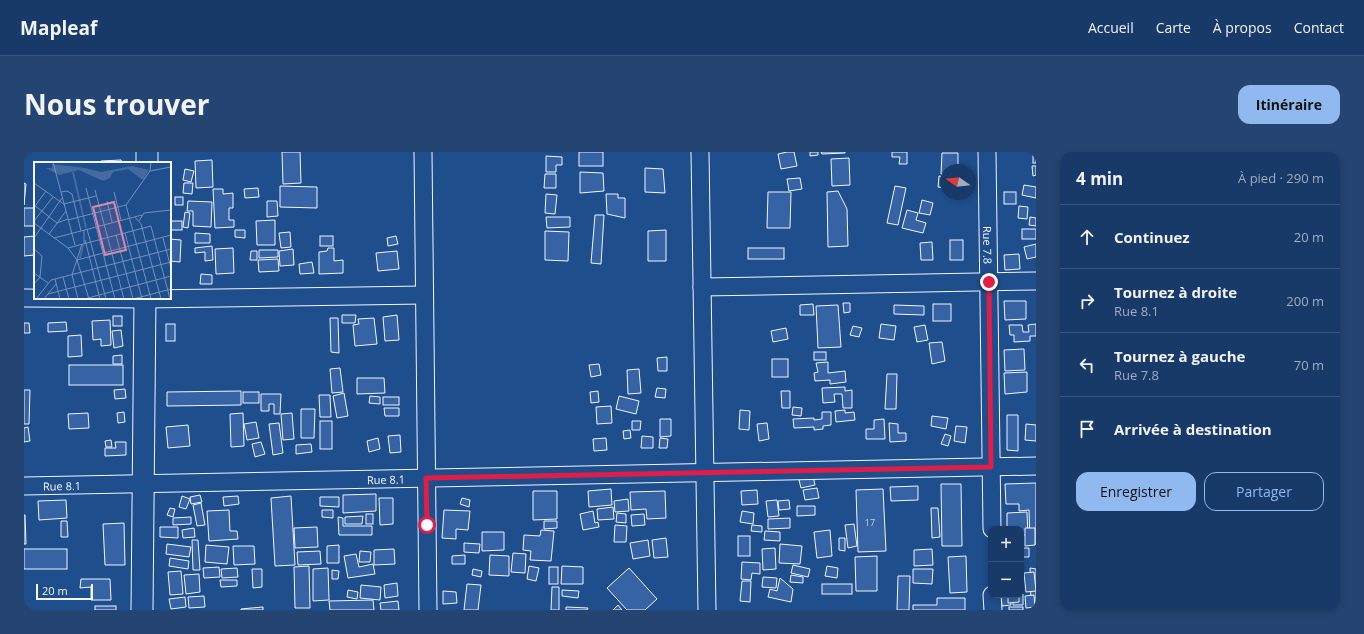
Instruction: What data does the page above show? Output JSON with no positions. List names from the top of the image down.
{
  "streets": {
    "street": ["Rue 7.8", "Rue 8.1"]
  },
  "crossings": [
    ["Rue 7.8", "Rue 8.1"]
  ],
  "house_numbers": ["17"],
  "scale_bar": "20 m",
  "north": "left",
  "page": {
    "header": "Mapleaf",
    "nav": [
      "Accueil",
      "Carte",
      "À propos",
      "Contact"
    ],
    "title": "Nous trouver",
    "buttons": [
      "Itinéraire",
      ["Enregistrer", "Partager"]
    ],
    "heading": ["4 min", "À pied · 290 m"],
    "list": [
      ["Continuez", "20 m"],
      ["Tournez à droite", "Rue 8.1", "200 m"],
      ["Tournez à gauche", "Rue 7.8", "70 m"],
      "Arrivée à destination"
    ],
    "map_buttons": ["+", "−"],
    "scale": "20 m"
  }
}
